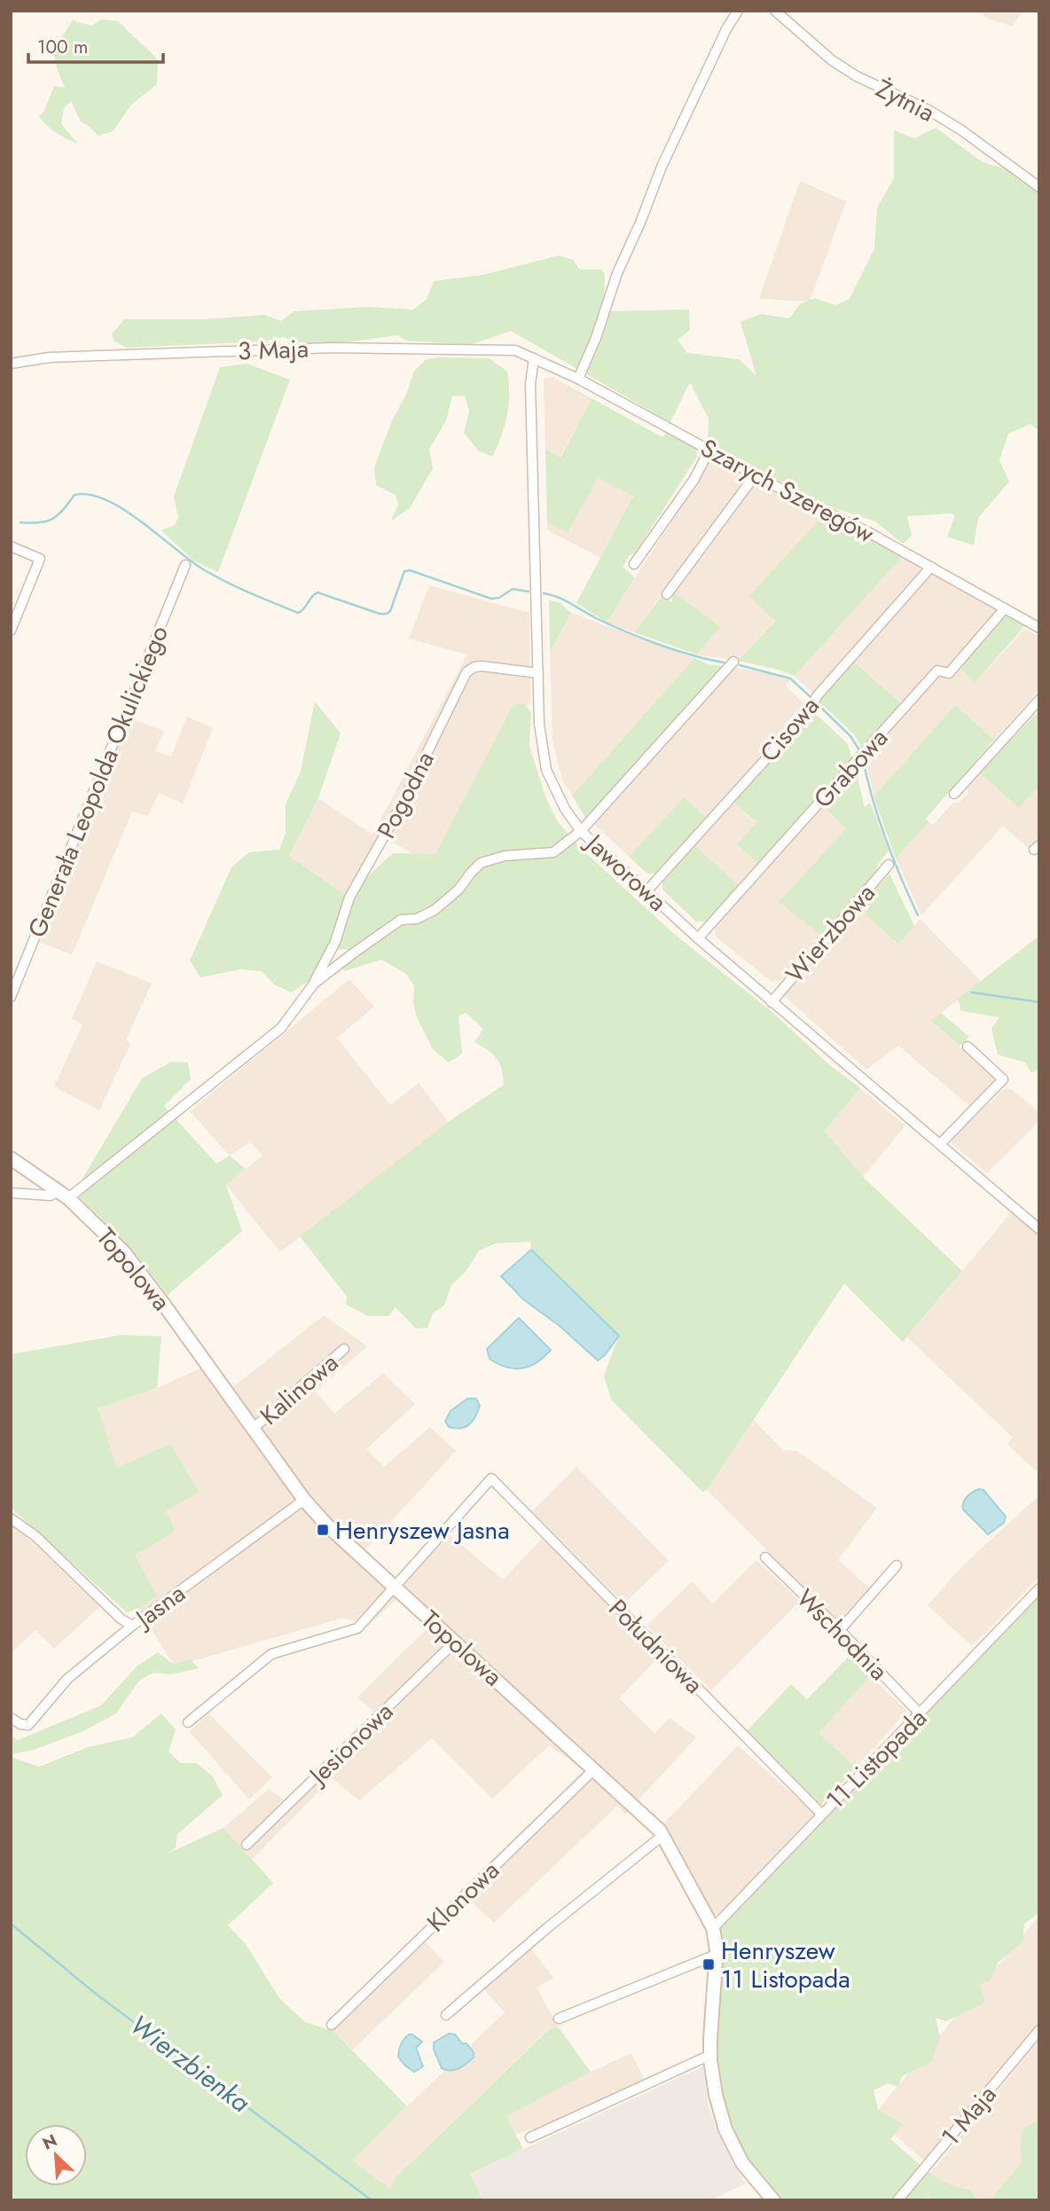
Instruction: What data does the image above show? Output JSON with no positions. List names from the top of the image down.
{
  "streets": {
    "street": [
      "Żytnia",
      "3 Maja",
      "Szarych Szeregów",
      "Cisowa",
      "Grabowa",
      "Generała Leopolda Okulickiego",
      "Pogodna",
      "Jaworowa",
      "Wierzbowa",
      "Topolowa",
      "Kalinowa",
      "Jasna",
      "Wschodnia",
      "Południowa",
      "Jesionowa",
      "11 Listopada",
      "Klonowa",
      "1 Maja"
    ]
  },
  "crossings": [
    ["3 Maja", "Szarych Szeregów"],
    ["3 Maja", "Jaworowa"],
    ["Szarych Szeregów", "Cisowa"],
    ["Szarych Szeregów", "Grabowa"],
    ["Szarych Szeregów", "Jaworowa"],
    ["Cisowa", "Jaworowa"],
    ["Grabowa", "Jaworowa"],
    ["Pogodna", "Jaworowa"],
    ["Jaworowa", "Wierzbowa"],
    ["Topolowa", "Kalinowa"],
    ["Topolowa", "Jasna"],
    ["Topolowa", "Południowa"],
    ["Topolowa", "Jesionowa"],
    ["Topolowa", "11 Listopada"],
    ["Topolowa", "Klonowa"],
    ["Wschodnia", "11 Listopada"],
    ["Południowa", "11 Listopada"]
  ],
  "water": ["Wierzbienka"],
  "places": {
    "transit": ["Henryszew Jasna", "Henryszew 11 Listopada"]
  },
  "scale_bar": "100 m",
  "north": "top left"
}
